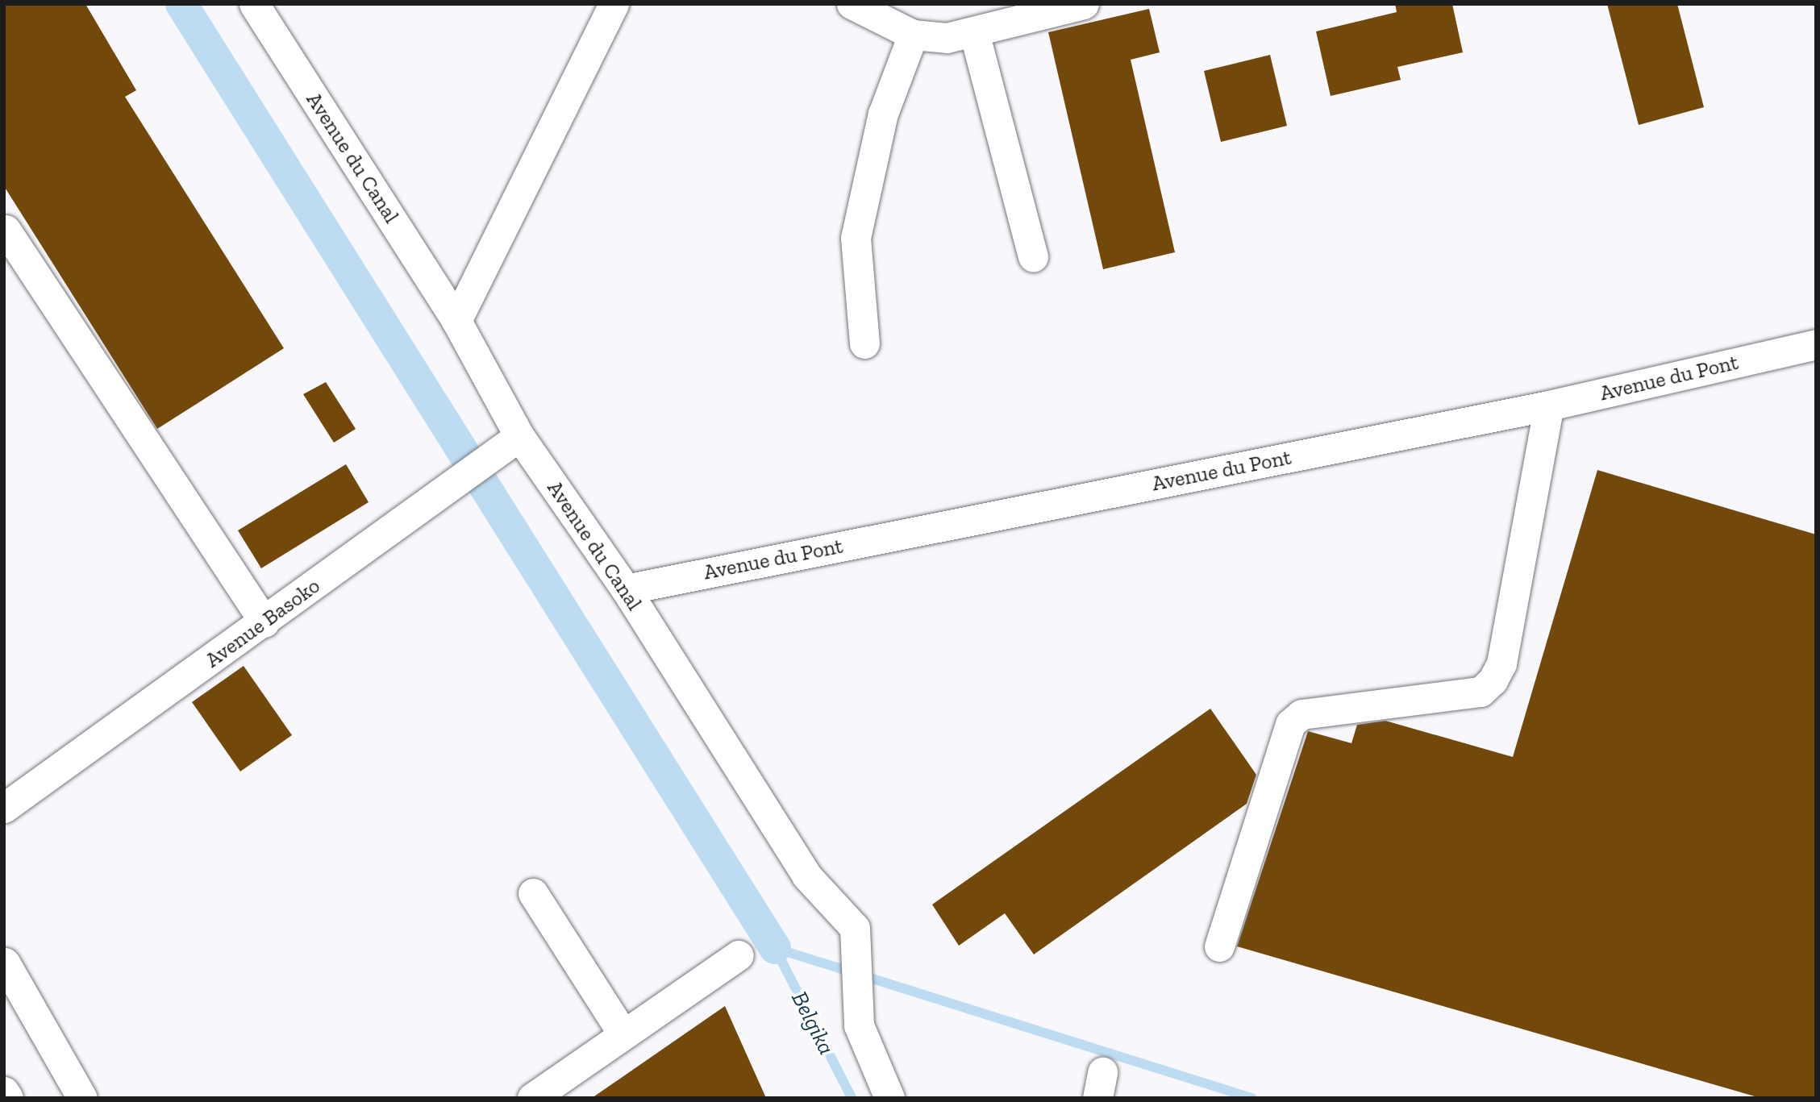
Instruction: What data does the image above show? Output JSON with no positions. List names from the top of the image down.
{
  "streets": {
    "street": ["Avenue du Canal", "Avenue du Pont", "Avenue Basoko"]
  },
  "crossings": [
    ["Avenue du Canal", "Avenue du Pont"],
    ["Avenue du Canal", "Avenue Basoko"]
  ],
  "water": ["Belgika"]
}
